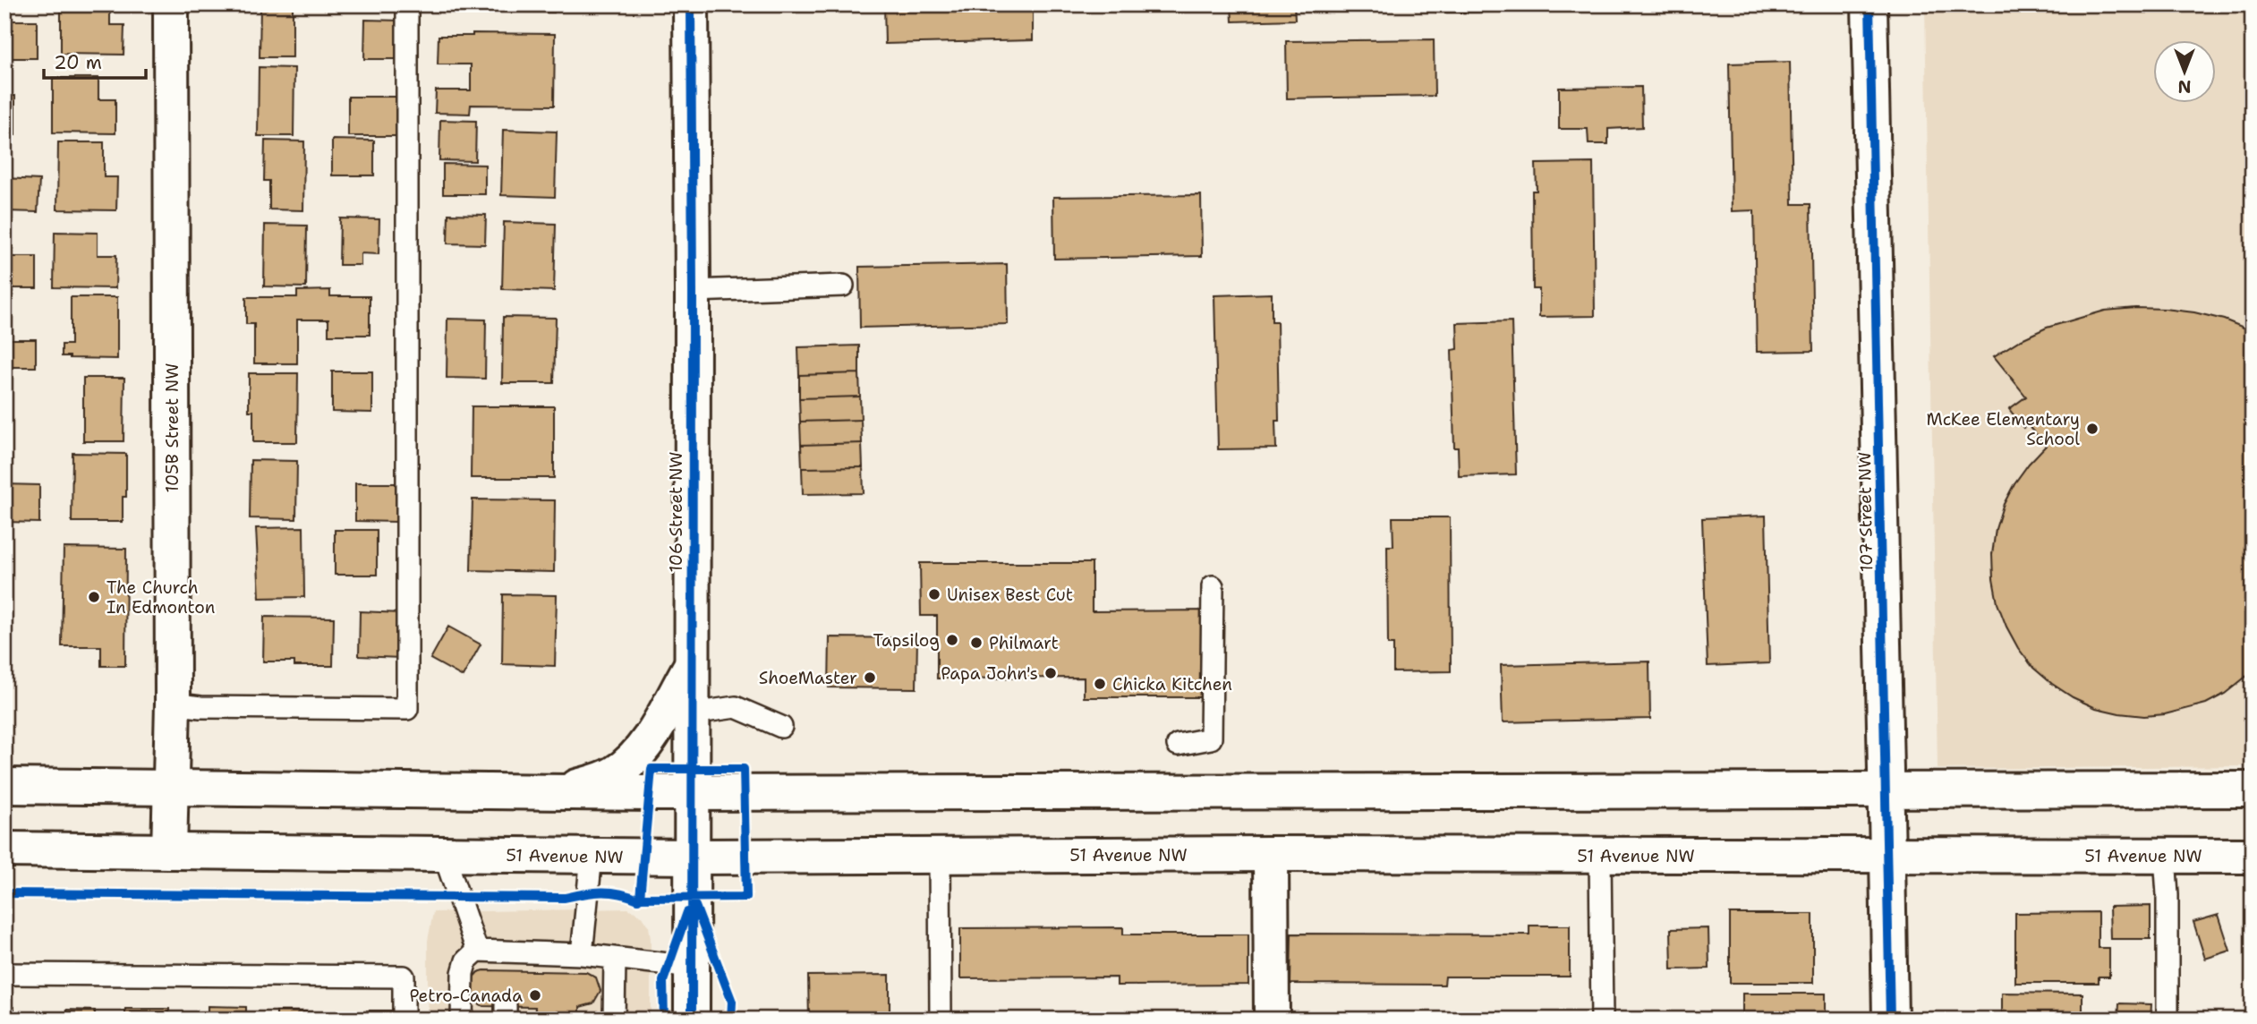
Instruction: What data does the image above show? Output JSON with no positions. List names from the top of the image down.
{
  "streets": {
    "main road": [
      "105B Street NW",
      "106 Street NW",
      "107 Street NW",
      "51 Avenue NW"
    ]
  },
  "crossings": [
    ["105B Street NW", "51 Avenue NW"],
    ["106 Street NW", "51 Avenue NW"],
    ["107 Street NW", "51 Avenue NW"]
  ],
  "places": [
    "McKee Elementary School",
    "Unisex Best Cut",
    "The Church In Edmonton",
    "Tapsilog",
    "Philmart",
    "Papa John's",
    "ShoeMaster",
    "Chicka Kitchen",
    "Petro-Canada"
  ],
  "scale_bar": "20 m",
  "north": "bottom"
}
